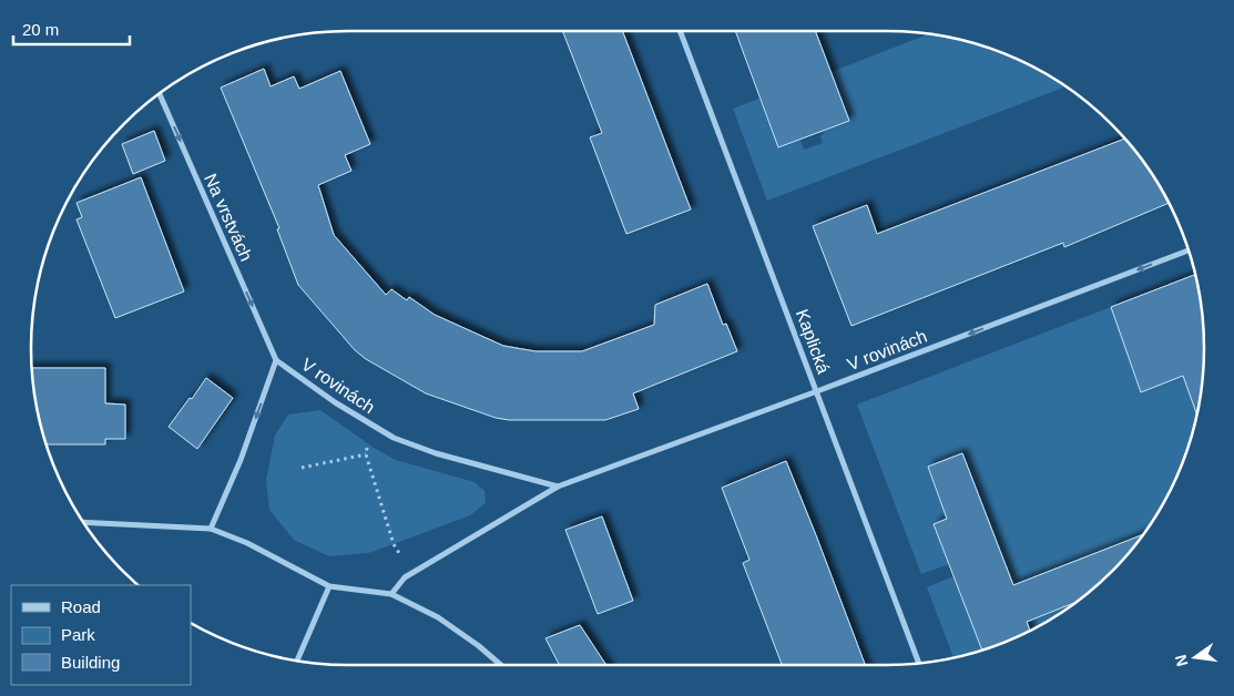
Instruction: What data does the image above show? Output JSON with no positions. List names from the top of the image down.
{
  "streets": {
    "street": ["Na vrstvách", "Kaplická", "V rovinách"]
  },
  "crossings": [
    ["Na vrstvách", "V rovinách"],
    ["Kaplická", "V rovinách"]
  ],
  "one_way": ["Na vrstvách", "V rovinách"],
  "legend": ["Road", "Park", "Building"],
  "scale_bar": "20 m",
  "north": "left"
}
